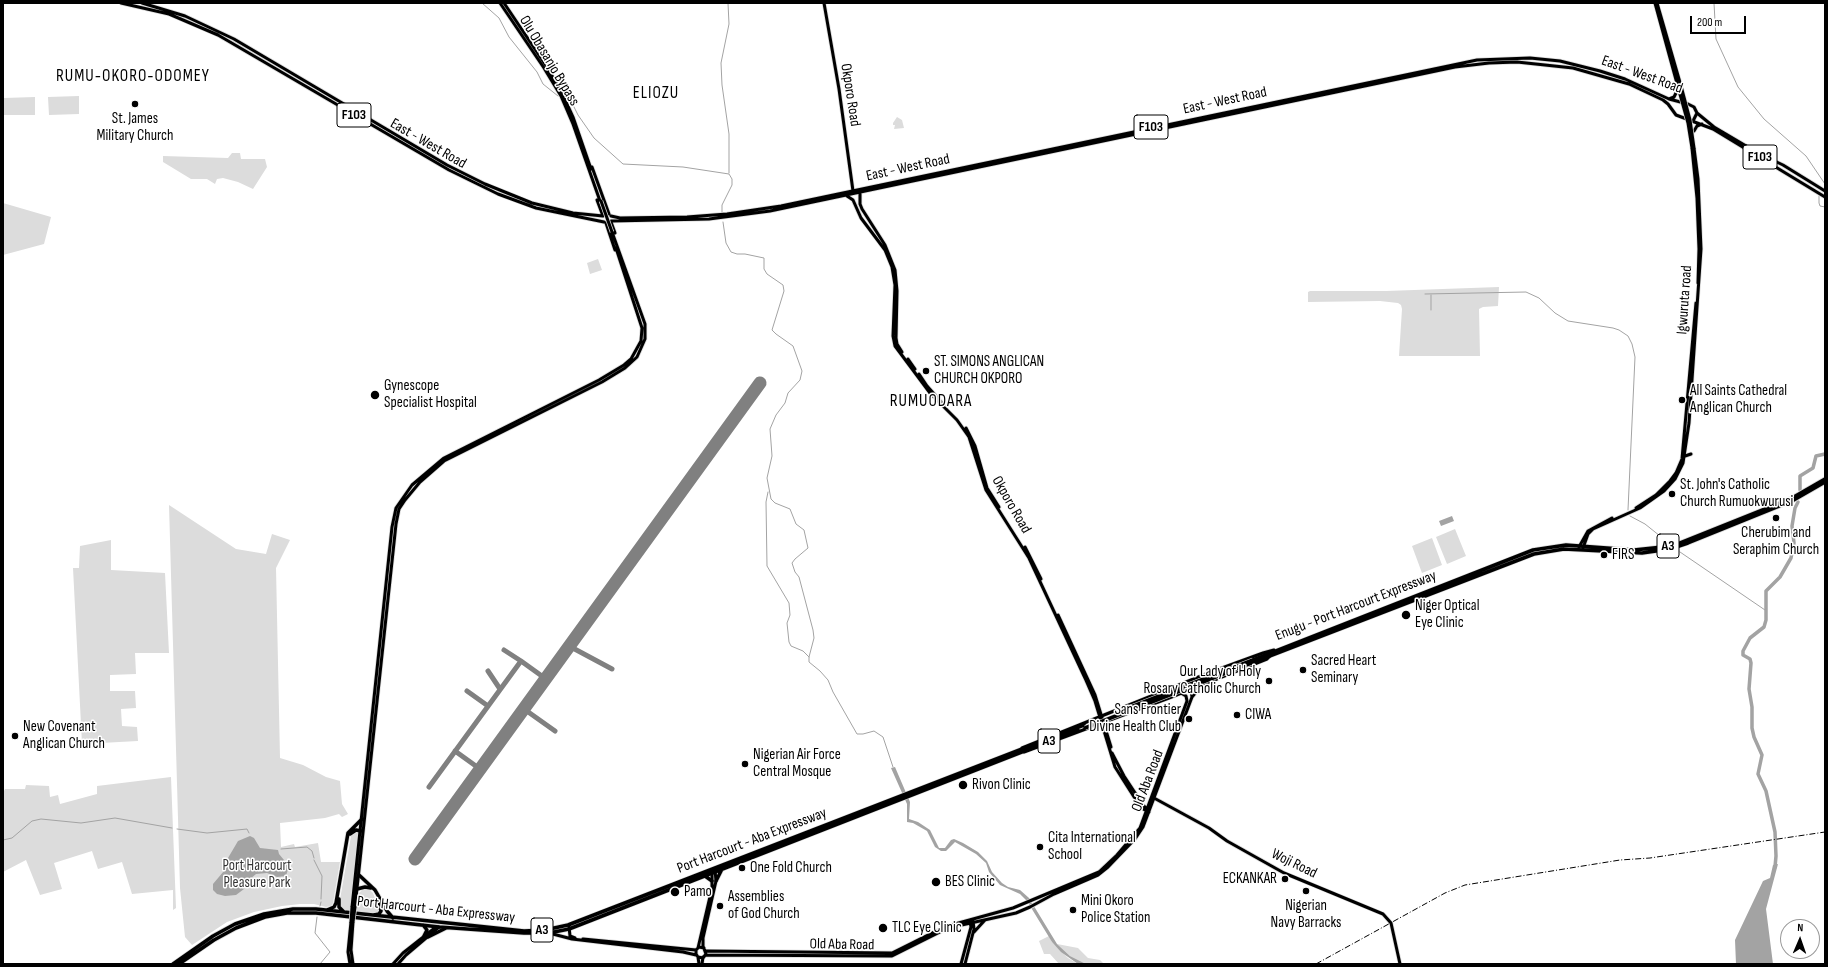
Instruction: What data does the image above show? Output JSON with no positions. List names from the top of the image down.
{
  "streets": {
    "highway": ["A3", "Enugu - Port Harcourt Expressway", "Port Harcourt - Aba Expressway"],
    "main road": [
      "Olu Obasanjo Bypass",
      "East - West Road",
      "Okporo Road",
      "F103",
      "Igwuruta road",
      "Old Aba Road",
      "Woji Road"
    ]
  },
  "crossings": [
    ["East - West Road", "Okporo Road"],
    ["East - West Road", "F103"],
    ["Okporo Road", "Old Aba Road"],
    ["Igwuruta road", "Enugu - Port Harcourt Expressway"],
    ["Enugu - Port Harcourt Expressway", "Port Harcourt - Aba Expressway"],
    ["Old Aba Road", "Woji Road"]
  ],
  "districts": ["RUMU-OKORO-ODOMEY", "ELIOZU", "RUMUODARA"],
  "parks": ["Port Harcourt Pleasure Park"],
  "places": [
    "St. James Military Church",
    "ST. SIMONS ANGLICAN CHURCH OKPORO",
    "Gynescope Specialist Hospital",
    "All Saints Cathedral Anglican Church",
    "St. John's Catholic Church Rumuokwurusi",
    "Cherubim and Seraphim Church",
    "FIRS",
    "Niger Optical Eye Clinic",
    "Sacred Heart Seminary",
    "Our Lady of Holy Rosary Catholic Church",
    "CIWA",
    "Sans Frontier Divine Health Club",
    "New Covenant Anglican Church",
    "Nigerian Air Force Central Mosque",
    "Rivon Clinic",
    "Cita International School",
    "One Fold Church",
    "ECKANKAR",
    "BES Clinic",
    "Nigerian Navy Barracks",
    "Pamo",
    "Assemblies of God Church",
    "Mini Okoro Police Station",
    "TLC Eye Clinic"
  ],
  "scale_bar": "200 m",
  "north": "top"
}
